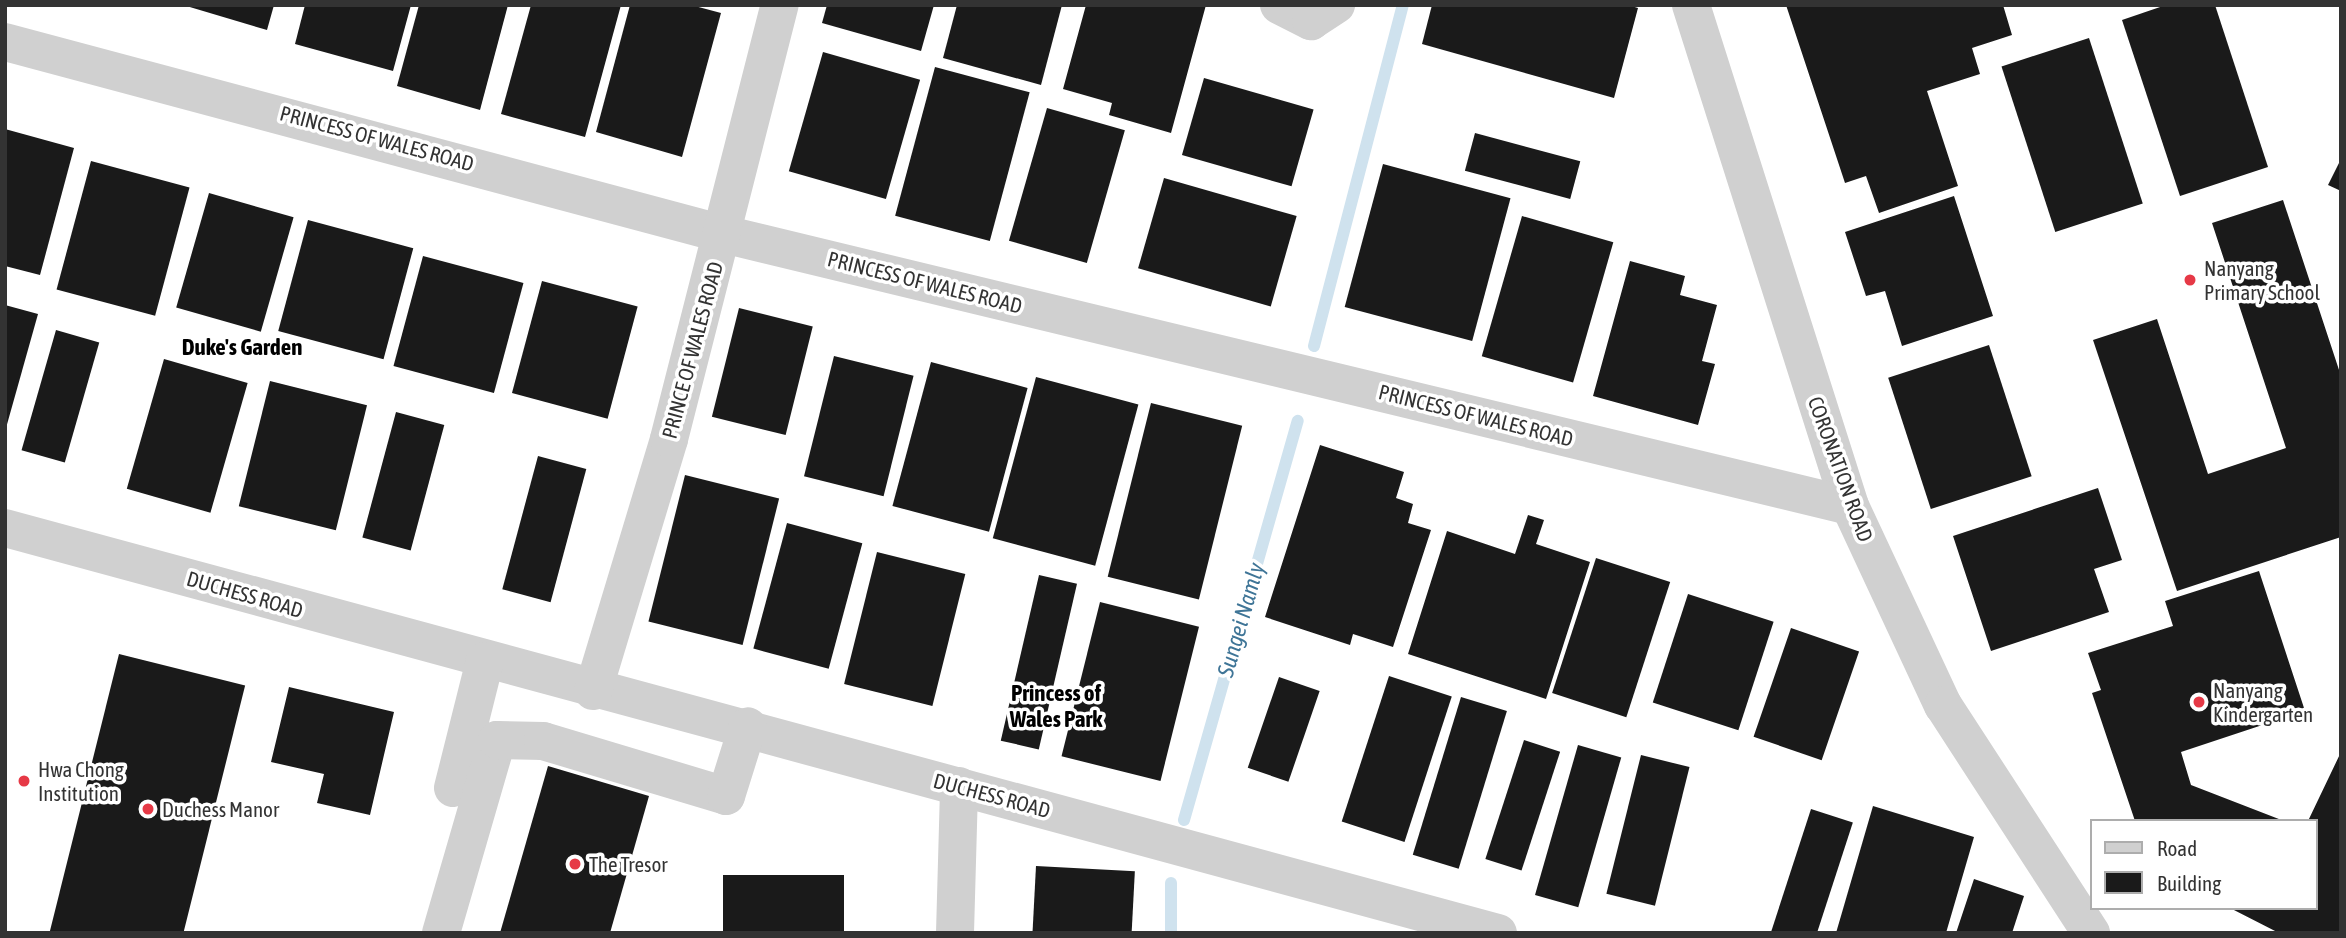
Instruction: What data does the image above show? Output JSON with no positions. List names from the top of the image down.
{
  "streets": {
    "street": [
      "PRINCESS OF WALES ROAD",
      "PRINCE OF WALES ROAD",
      "CORONATION ROAD",
      "DUCHESS ROAD"
    ]
  },
  "crossings": [
    ["PRINCESS OF WALES ROAD", "PRINCE OF WALES ROAD"],
    ["PRINCESS OF WALES ROAD", "CORONATION ROAD"],
    ["PRINCE OF WALES ROAD", "DUCHESS ROAD"]
  ],
  "districts": ["Duke's Garden", "Princess of Wales Park"],
  "water": ["Sungei Namly"],
  "places": [
    "Nanyang Primary School",
    "Nanyang Kindergarten",
    "Hwa Chong Institution",
    "Duchess Manor",
    "The Tresor"
  ],
  "legend": ["Road", "Building"]
}
